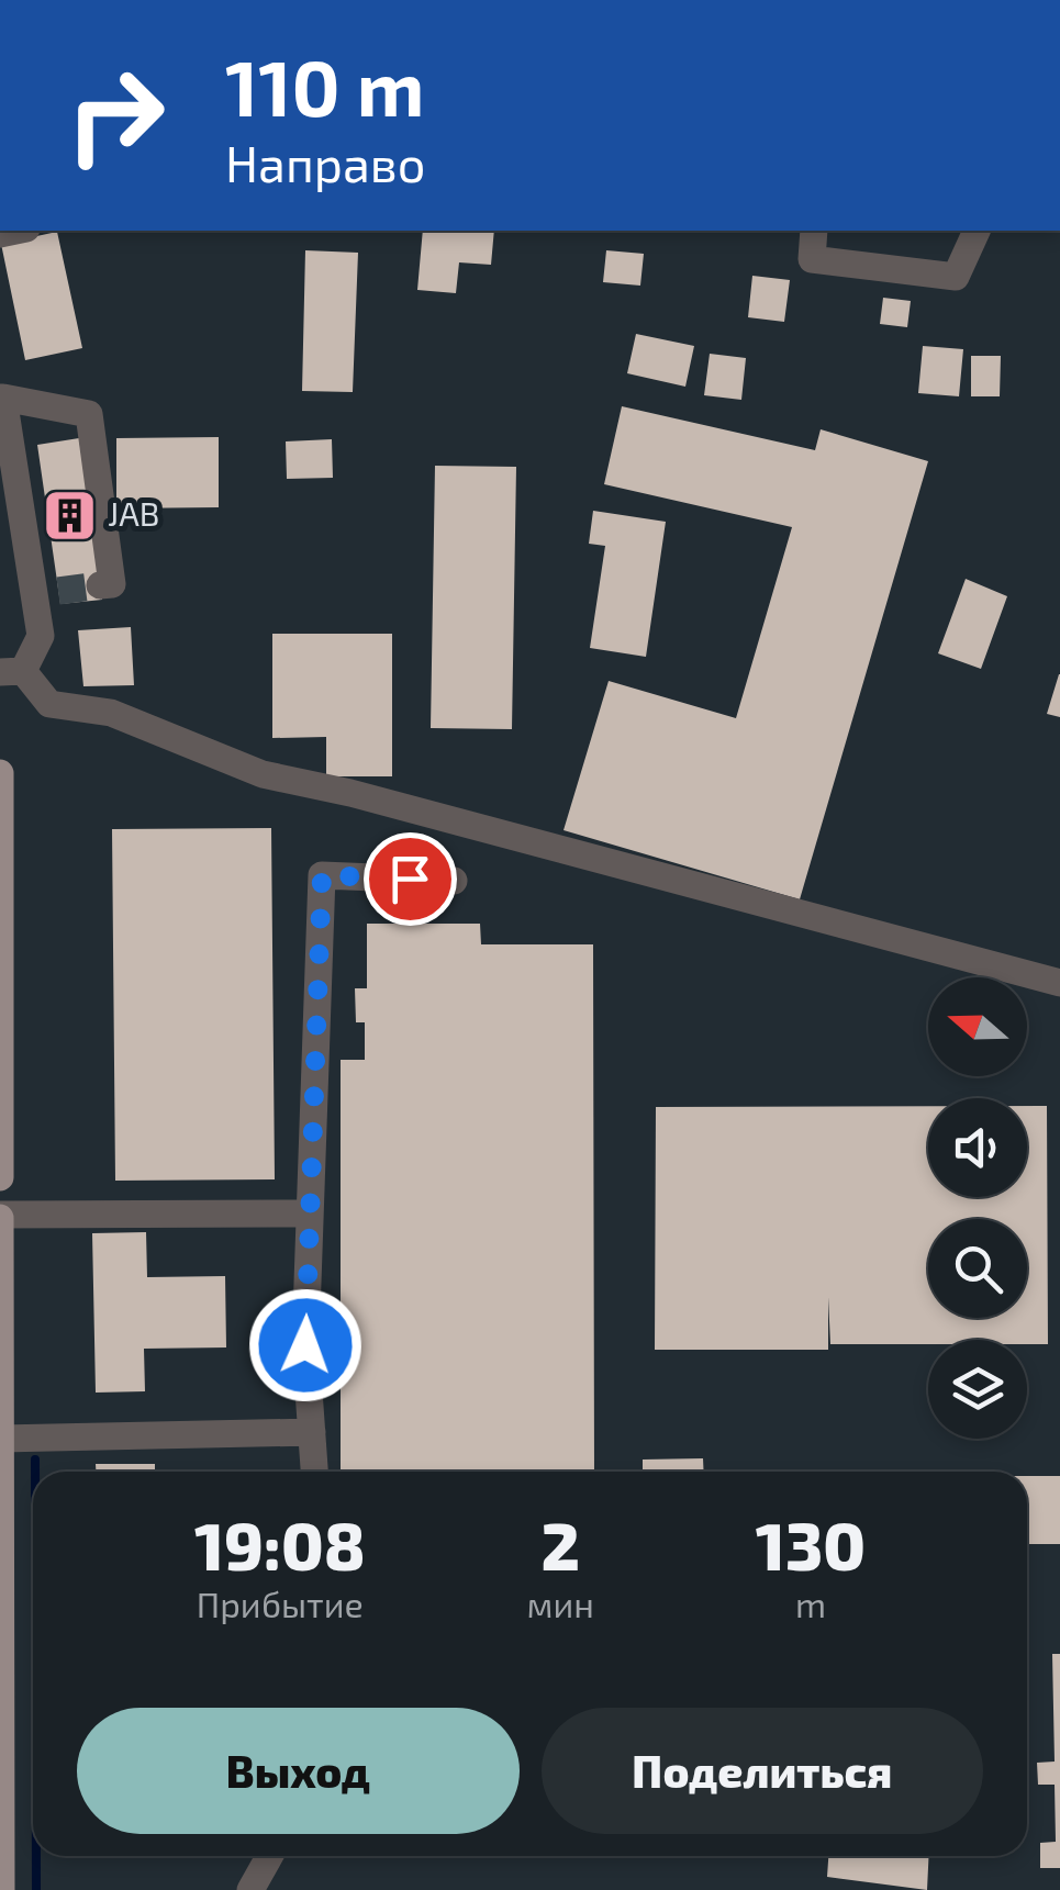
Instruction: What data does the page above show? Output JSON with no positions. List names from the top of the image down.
{
  "places": {
    "building": ["JAB"]
  },
  "north": "left",
  "page": {
    "turn": ["110 m", "Направо"],
    "eta": [
      "19:08",
      "Прибытие",
      "2",
      "мин",
      "130",
      "m"
    ],
    "buttons": ["Выход", "Поделиться"]
  }
}
